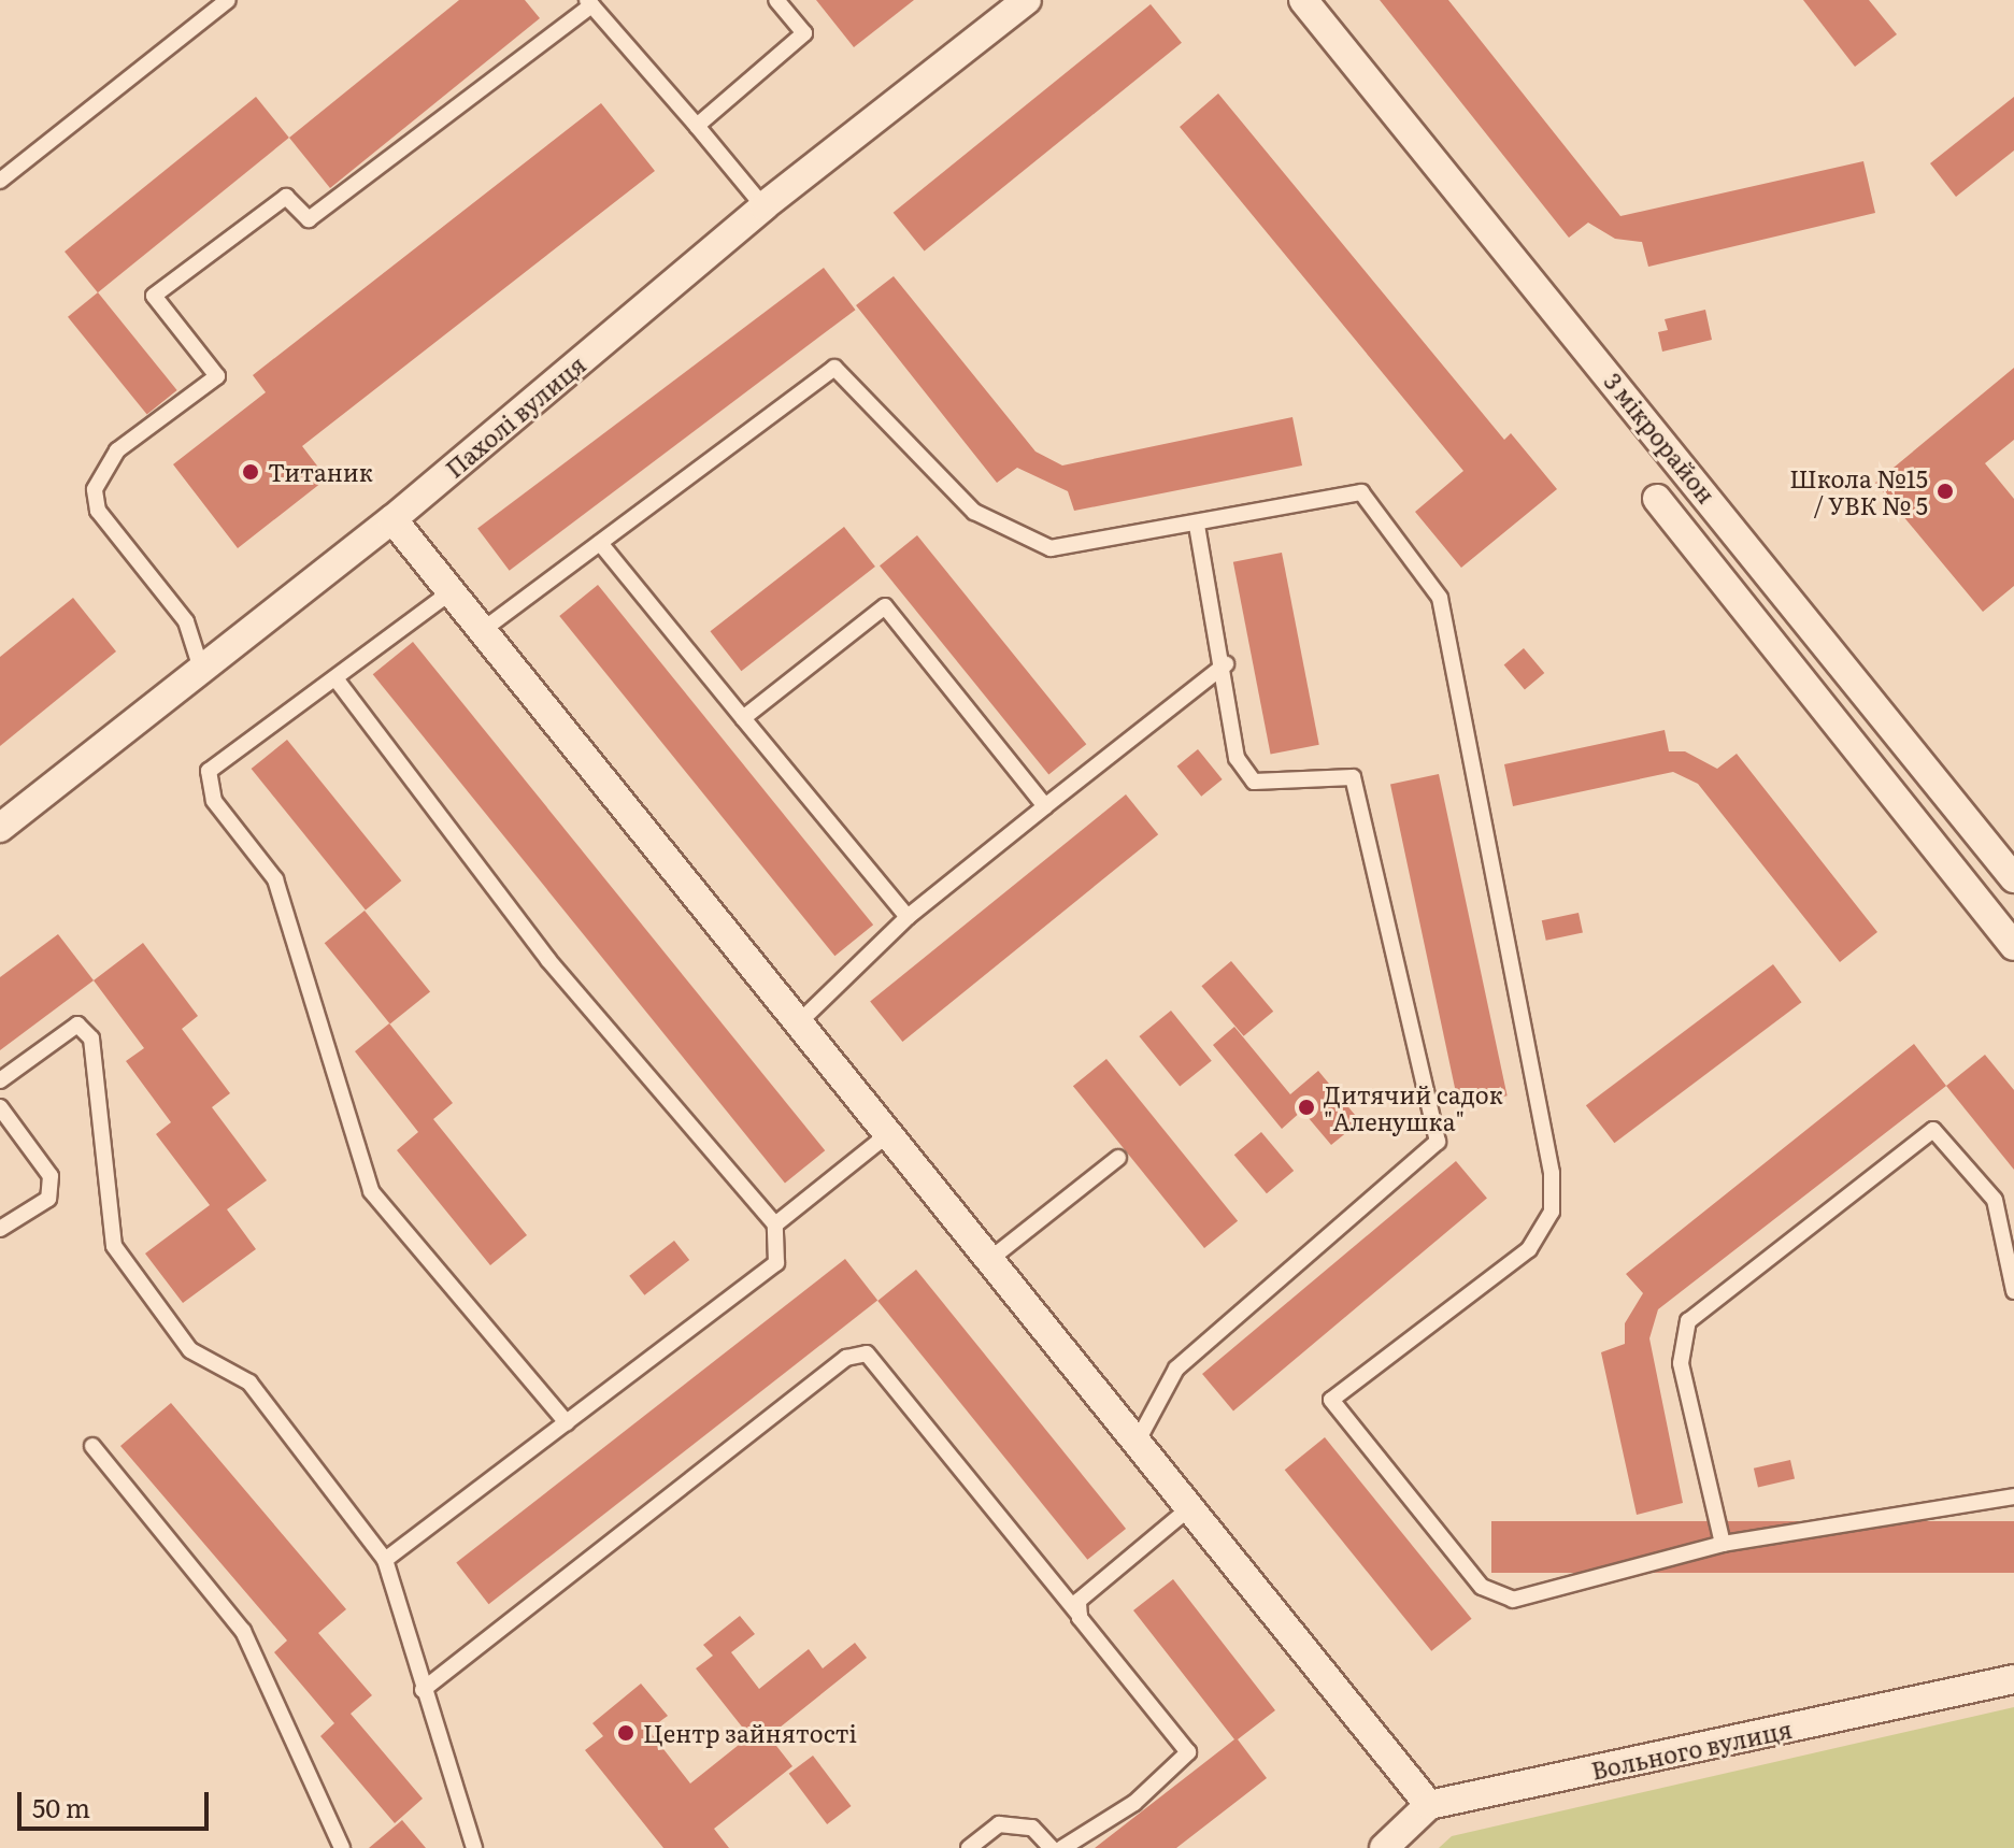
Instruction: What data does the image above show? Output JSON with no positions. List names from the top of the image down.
{
  "streets": {
    "street": ["Пахолі вулиця", "3 мікрорайон", "Вольного вулиця"]
  },
  "places": [
    "Титаник",
    "Школа №15 / УВК № 5",
    "Дитячий садок \"Аленушка\"",
    "Центр зайнятості"
  ],
  "scale_bar": "50 m"
}
